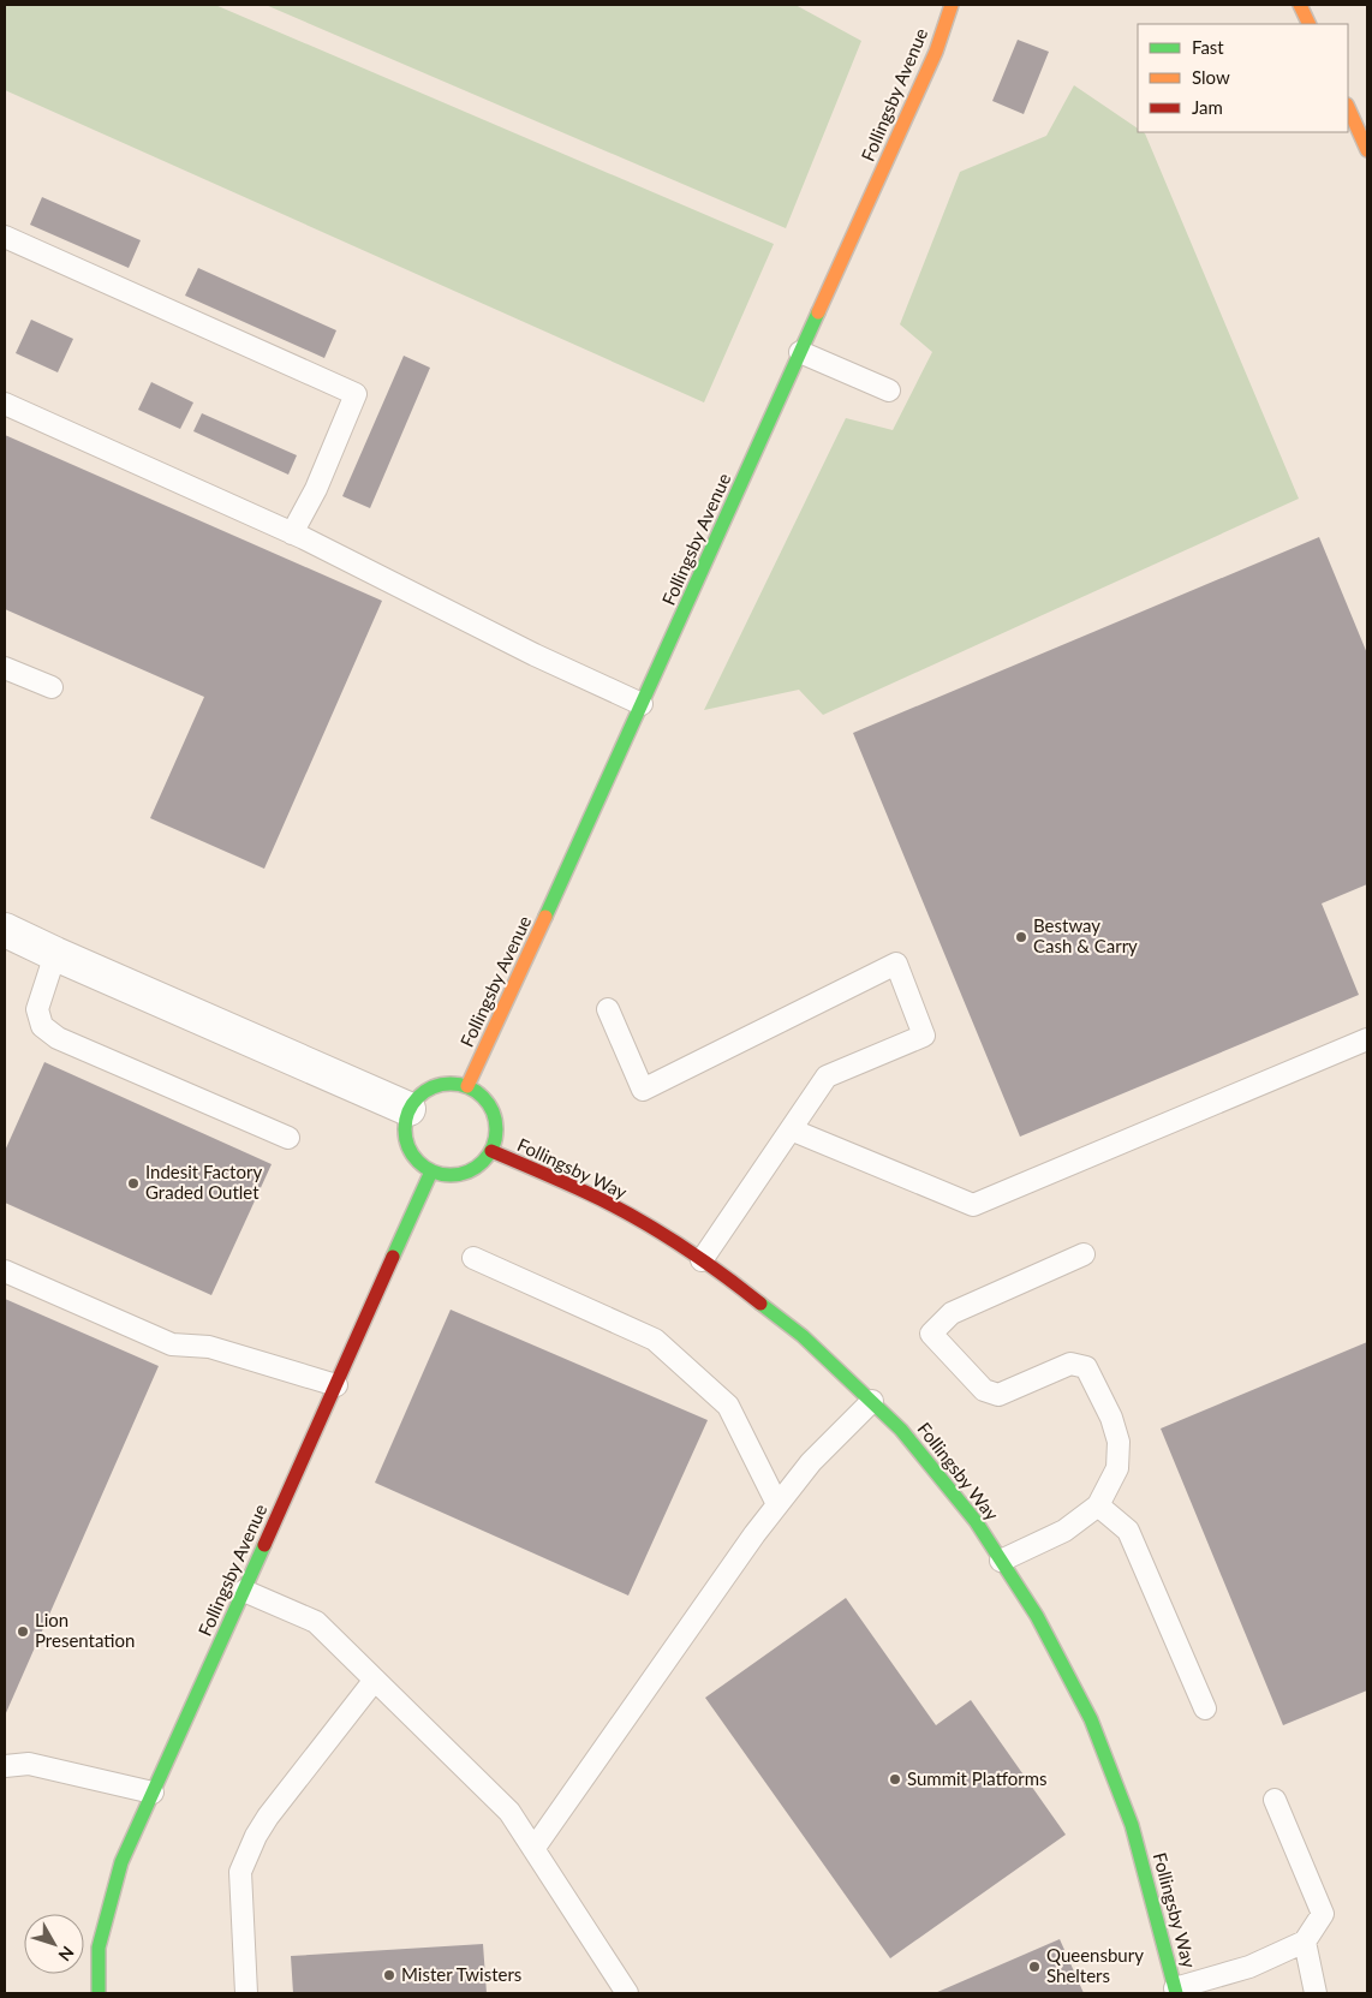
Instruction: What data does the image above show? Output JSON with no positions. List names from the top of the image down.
{
  "streets": {
    "main road": ["Follingsby Avenue", "Follingsby Way"]
  },
  "crossings": [
    ["Follingsby Avenue", "Follingsby Way"]
  ],
  "places": [
    "Bestway Cash & Carry",
    "Indesit Factory Graded Outlet",
    "Lion Presentation",
    "Summit Platforms",
    "Queensbury Shelters",
    "Mister Twisters"
  ],
  "legend": ["Fast", "Slow", "Jam"],
  "north": "bottom right"
}
